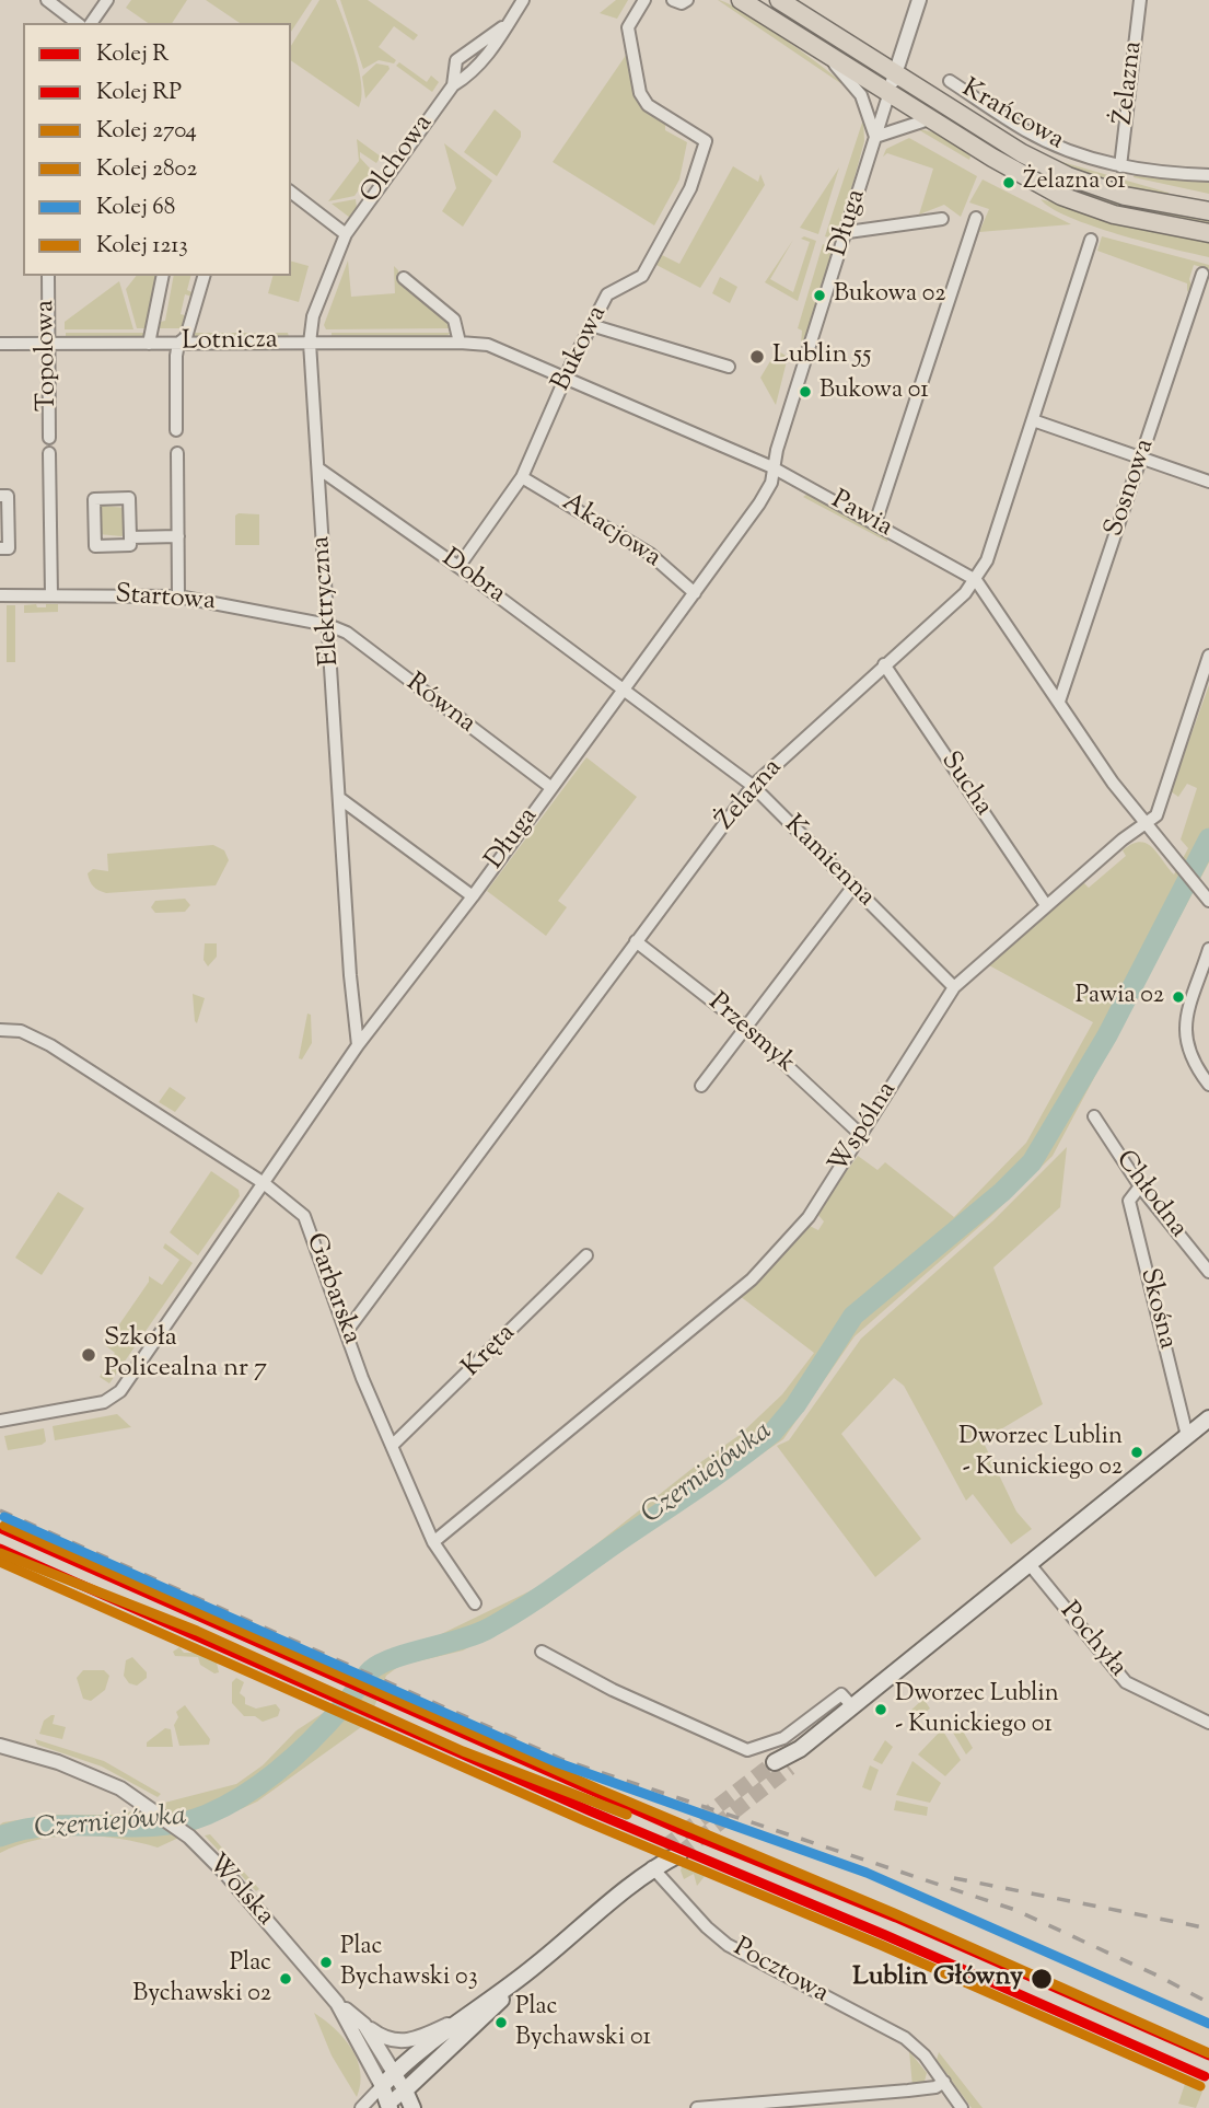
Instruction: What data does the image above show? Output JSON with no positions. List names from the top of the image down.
{
  "streets": {
    "street": [
      "Żelazna",
      "Krańcowa",
      "Olchowa",
      "Długa",
      "Lotnicza",
      "Bukowa",
      "Topolowa",
      "Sosnowa",
      "Pawia",
      "Akacjowa",
      "Dobra",
      "Startowa",
      "Elektryczna",
      "Równa",
      "Sucha",
      "Kamienna",
      "Przesmyk",
      "Wspólna",
      "Chłodna",
      "Garbarska",
      "Skośna",
      "Kręta",
      "Pochyła",
      "Wolska",
      "Pocztowa"
    ]
  },
  "crossings": [
    ["Żelazna", "Krańcowa"],
    ["Żelazna", "Pawia"],
    ["Żelazna", "Sucha"],
    ["Żelazna", "Kamienna"],
    ["Żelazna", "Przesmyk"],
    ["Żelazna", "Garbarska"],
    ["Olchowa", "Elektryczna"],
    ["Długa", "Pawia"],
    ["Długa", "Akacjowa"],
    ["Długa", "Dobra"],
    ["Długa", "Elektryczna"],
    ["Długa", "Równa"],
    ["Długa", "Kamienna"],
    ["Długa", "Garbarska"],
    ["Lotnicza", "Topolowa"],
    ["Lotnicza", "Pawia"],
    ["Lotnicza", "Elektryczna"],
    ["Bukowa", "Pawia"],
    ["Bukowa", "Akacjowa"],
    ["Bukowa", "Dobra"],
    ["Sosnowa", "Pawia"],
    ["Pawia", "Wspólna"],
    ["Dobra", "Elektryczna"],
    ["Dobra", "Kamienna"],
    ["Startowa", "Elektryczna"],
    ["Startowa", "Równa"],
    ["Elektryczna", "Równa"],
    ["Sucha", "Wspólna"],
    ["Kamienna", "Wspólna"],
    ["Przesmyk", "Wspólna"],
    ["Wspólna", "Garbarska"],
    ["Chłodna", "Skośna"],
    ["Garbarska", "Kręta"]
  ],
  "water": ["Czerniejówka"],
  "places": [
    "Żelazna 01",
    "Bukowa 02",
    "Lublin 55",
    "Bukowa 01",
    "Pawia 02",
    "Szkoła Policealna nr 7",
    "Dworzec Lublin - Kunickiego 02",
    "Dworzec Lublin - Kunickiego 01",
    "Plac Bychawski 03",
    "Plac Bychawski 02",
    "Lublin Główny",
    "Plac Bychawski 01"
  ],
  "lines": [
    "rail line 68",
    "rail line 2704",
    "rail line R",
    "rail line RP",
    "rail line 1213",
    "rail line 2802"
  ],
  "legend": [
    "Kolej R",
    "Kolej RP",
    "Kolej 2704",
    "Kolej 2802",
    "Kolej 68",
    "Kolej 1213"
  ]
}
